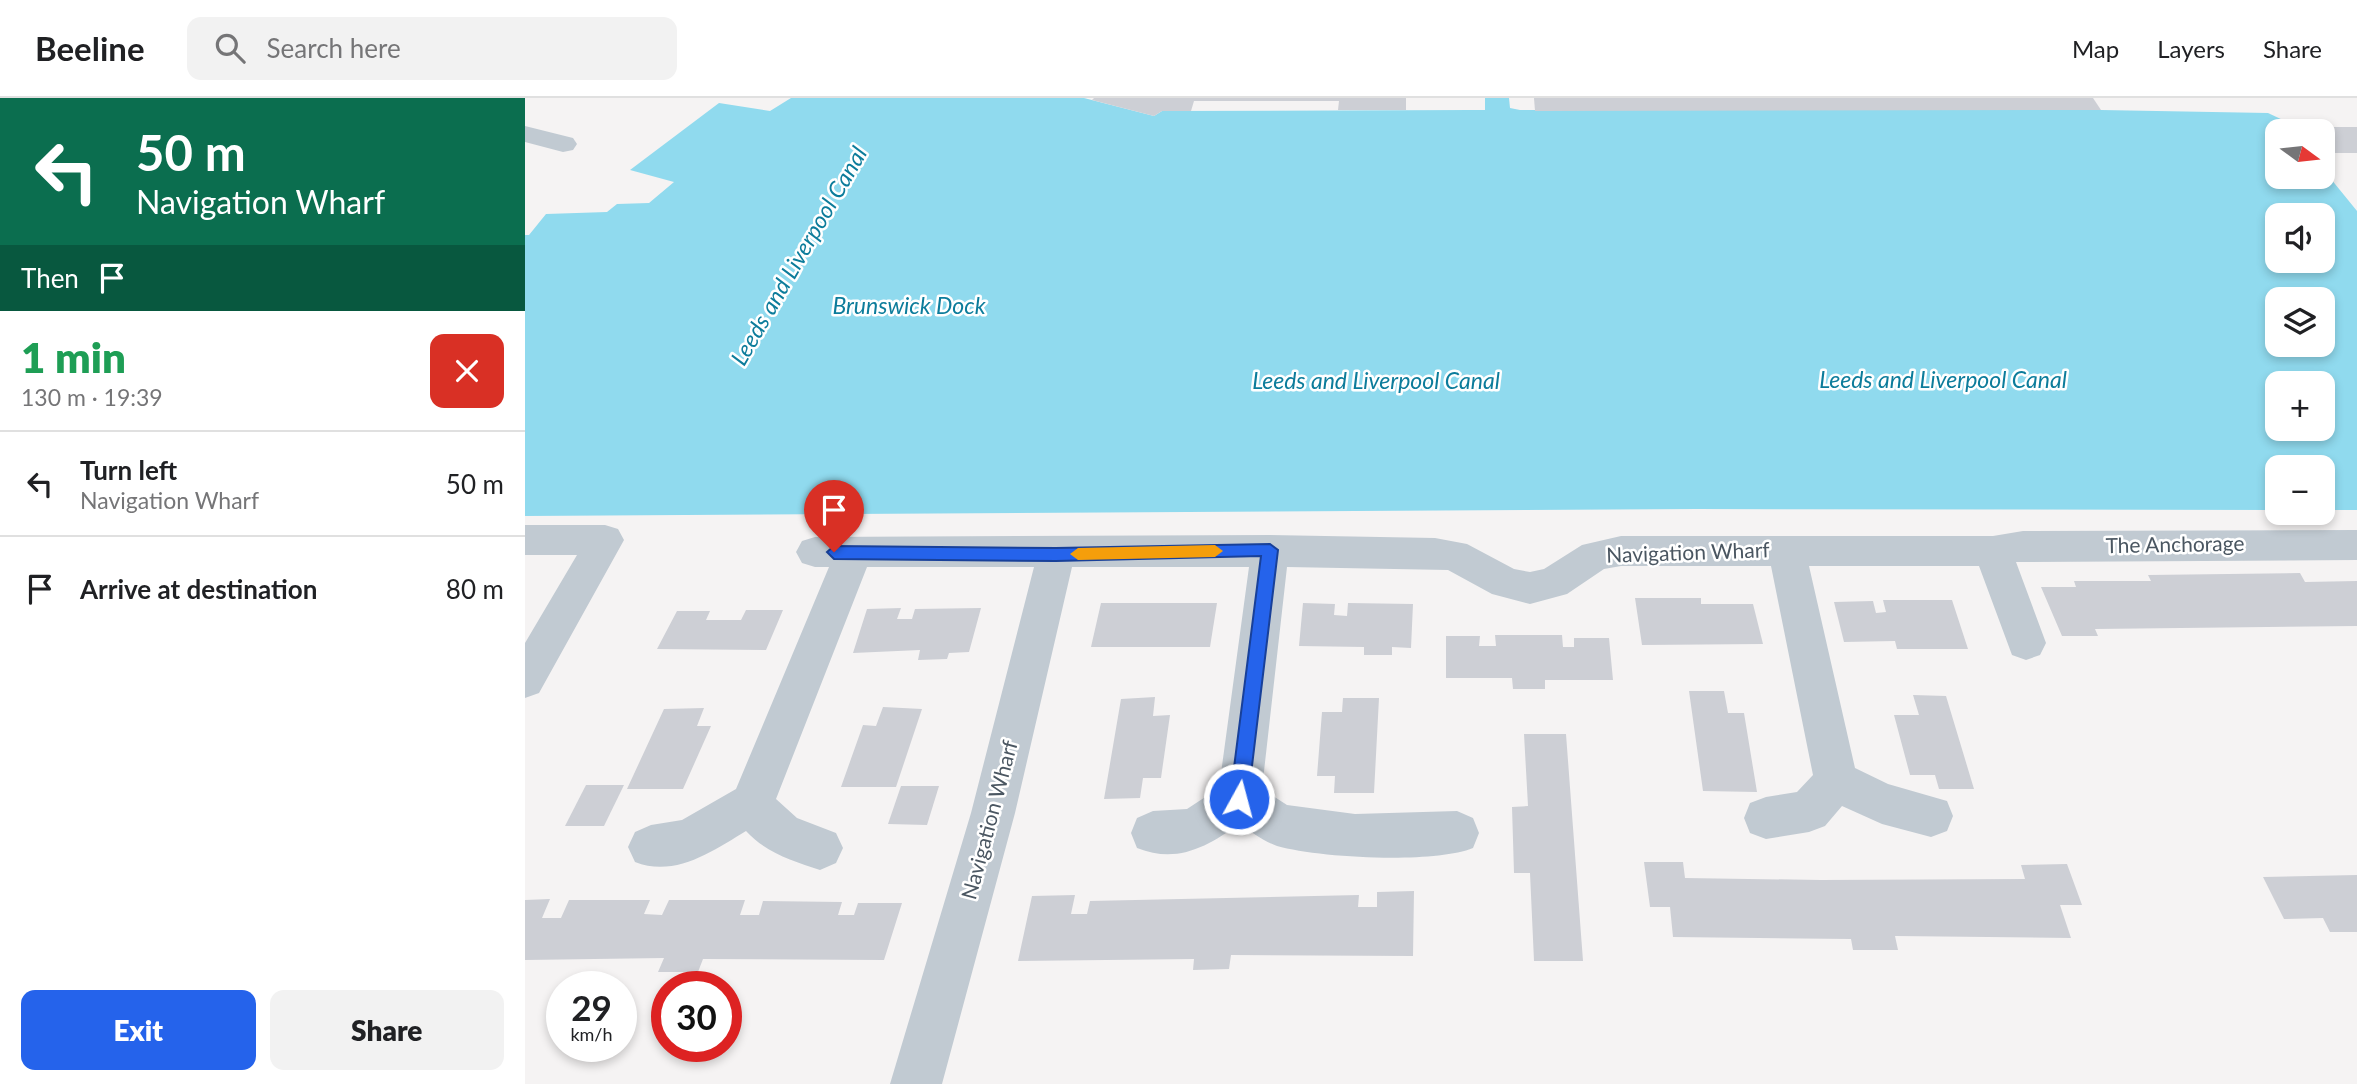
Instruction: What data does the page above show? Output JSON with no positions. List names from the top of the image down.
{
  "streets": {
    "street": ["The Anchorage", "Navigation Wharf"]
  },
  "crossings": [
    ["The Anchorage", "Navigation Wharf"]
  ],
  "water": ["Leeds and Liverpool Canal", "Brunswick Dock"],
  "north": "right",
  "page": {
    "header": "Beeline",
    "search": "Search here",
    "nav": ["Map", "Layers", "Share"],
    "turn": ["50 m", "Navigation Wharf"],
    "map_buttons": ["+", "−"],
    "then": "Then",
    "heading": ["1 min", "130 m · 19:39"],
    "list": [
      {
        "name": "Turn left",
        "note": "Navigation Wharf",
        "value": "50 m"
      },
      {
        "name": "Arrive at destination",
        "value": "80 m"
      }
    ],
    "speed": "29 km/h",
    "limit": "30",
    "buttons": ["Exit", "Share"]
  }
}
